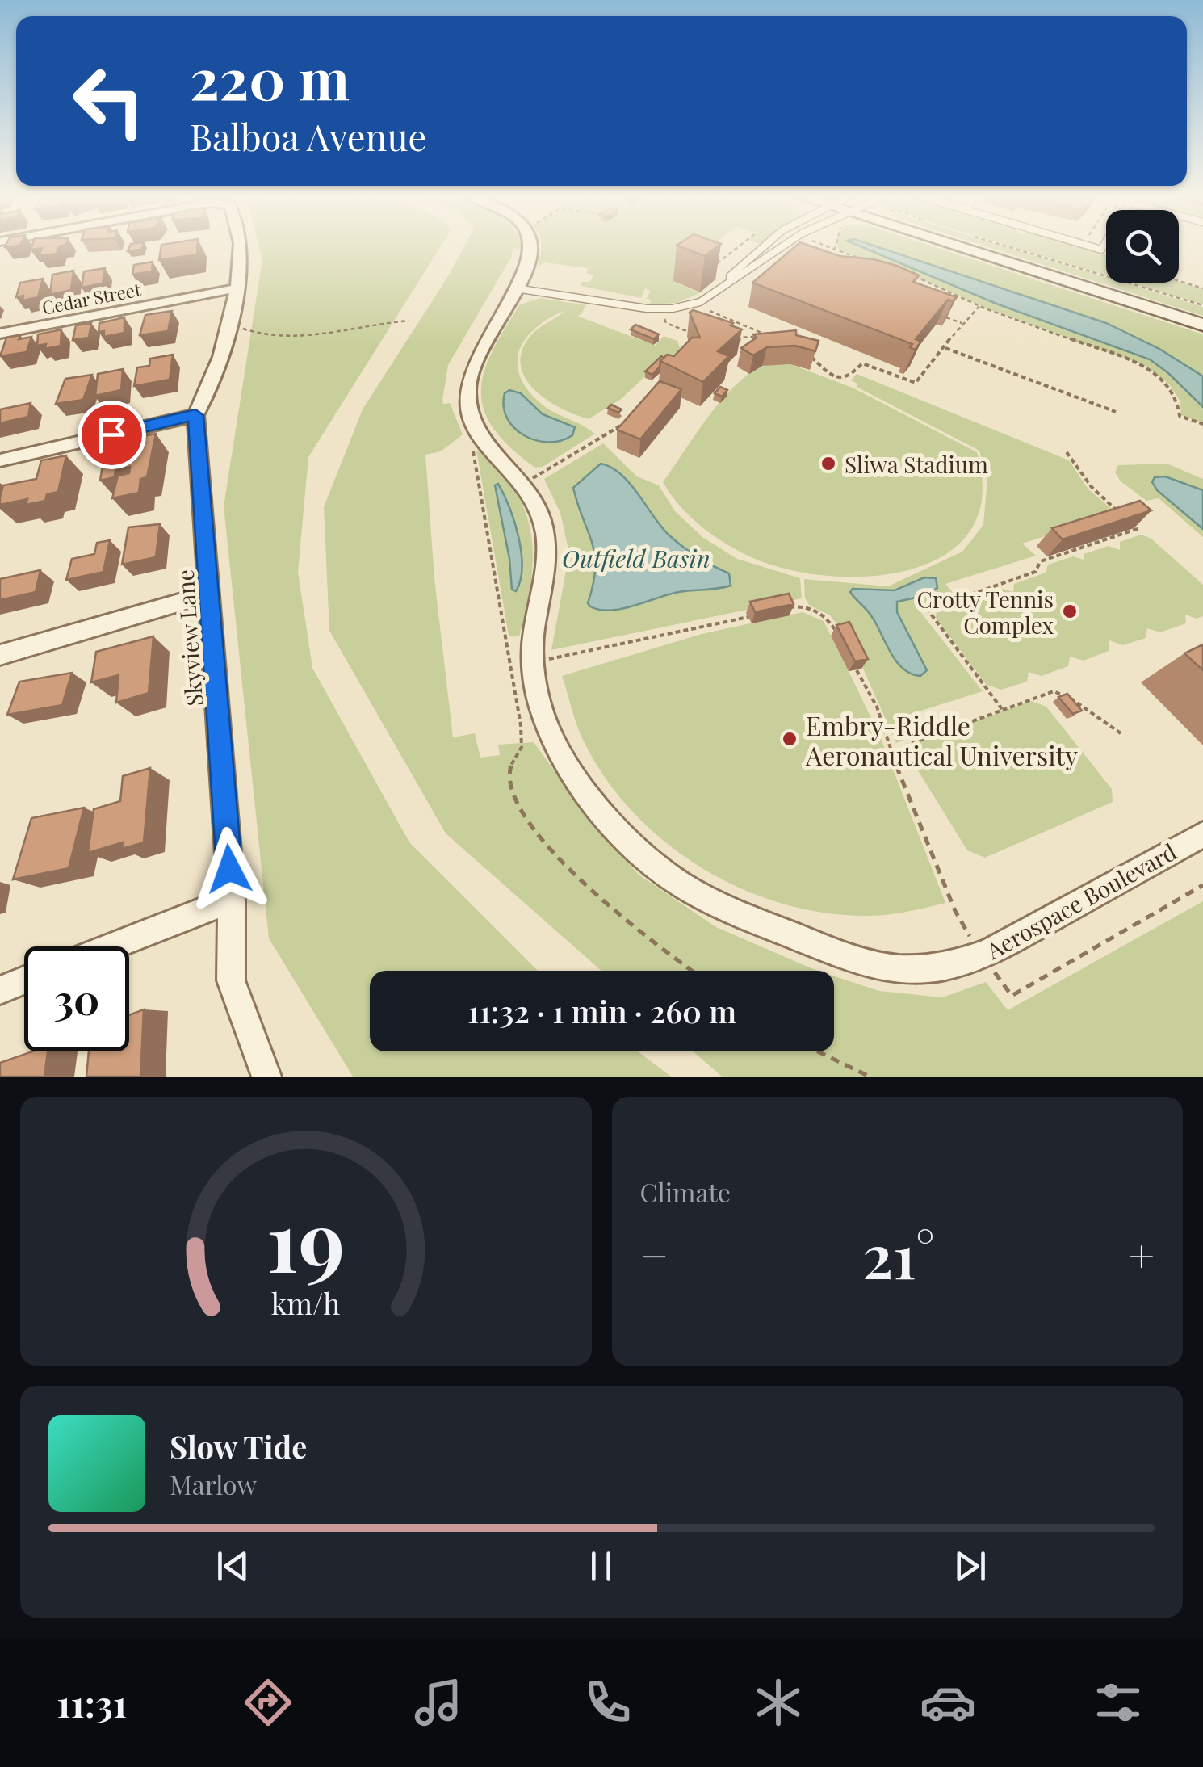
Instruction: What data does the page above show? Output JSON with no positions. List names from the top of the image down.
{
  "streets": {
    "street": ["Cedar Street", "Skyview Lane", "Aerospace Boulevard"]
  },
  "water": ["Outfield Basin"],
  "places": ["Sliwa Stadium", "Crotty Tennis Complex", "Embry-Riddle Aeronautical University"],
  "page": {
    "turn": ["220 m", "Balboa Avenue"],
    "limit": "30",
    "trip": "11:32 · 1 min · 260 m",
    "tile": "Climate",
    "heat": ["−", "21°", "+"],
    "song": ["Slow Tide", "Marlow"],
    "tabs": "11:31",
    "gauge": ["19", "km/h"]
  }
}
